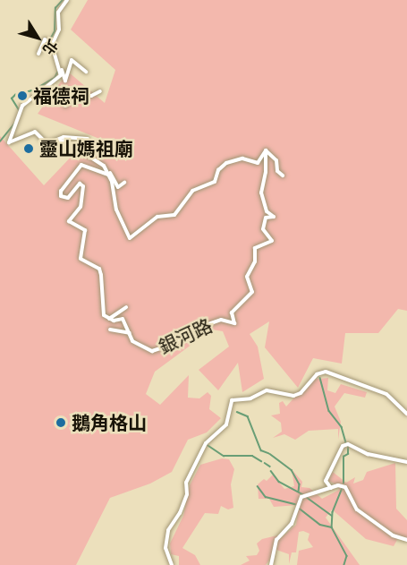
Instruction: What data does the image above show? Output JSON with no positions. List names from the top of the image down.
{
  "streets": {
    "street": ["銀河路"]
  },
  "places": ["福德祠", "靈山媽祖廟", "鵝角格山"],
  "north": "bottom right"
}
